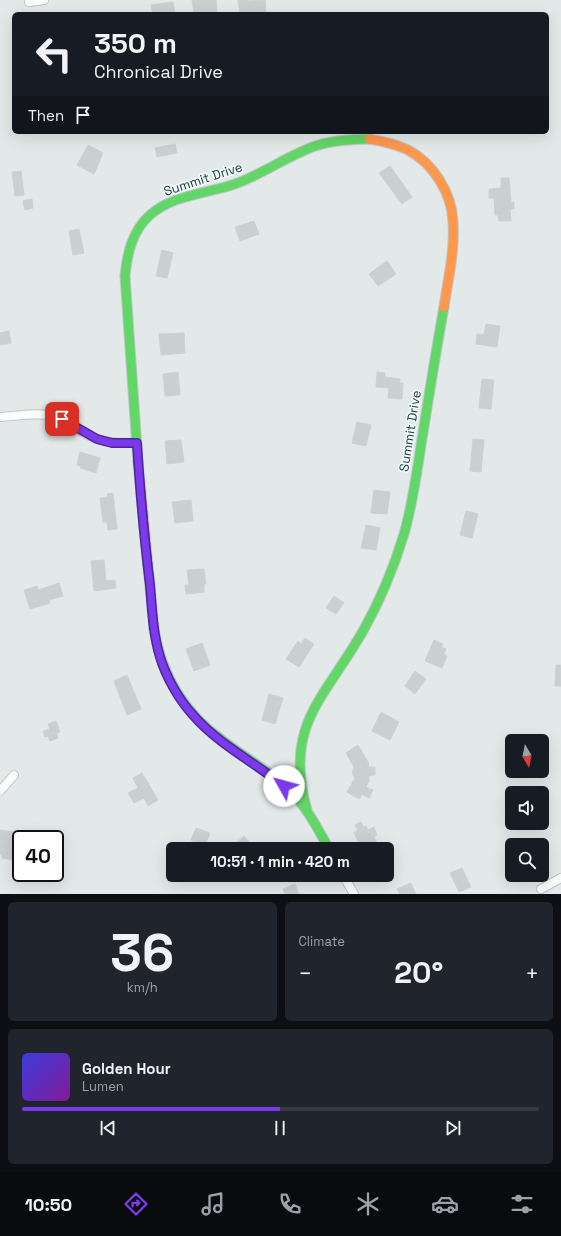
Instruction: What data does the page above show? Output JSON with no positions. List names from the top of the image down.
{
  "streets": {
    "street": ["Summit Drive"]
  },
  "north": "bottom",
  "page": {
    "turn": ["350 m", "Chronical Drive"],
    "then": "Then",
    "limit": "40",
    "trip": "10:51 · 1 min · 420 m",
    "tile": [
      ["36", "km/h"],
      "Climate"
    ],
    "heat": ["−", "20°", "+"],
    "song": ["Golden Hour", "Lumen"],
    "tabs": "10:50"
  }
}
